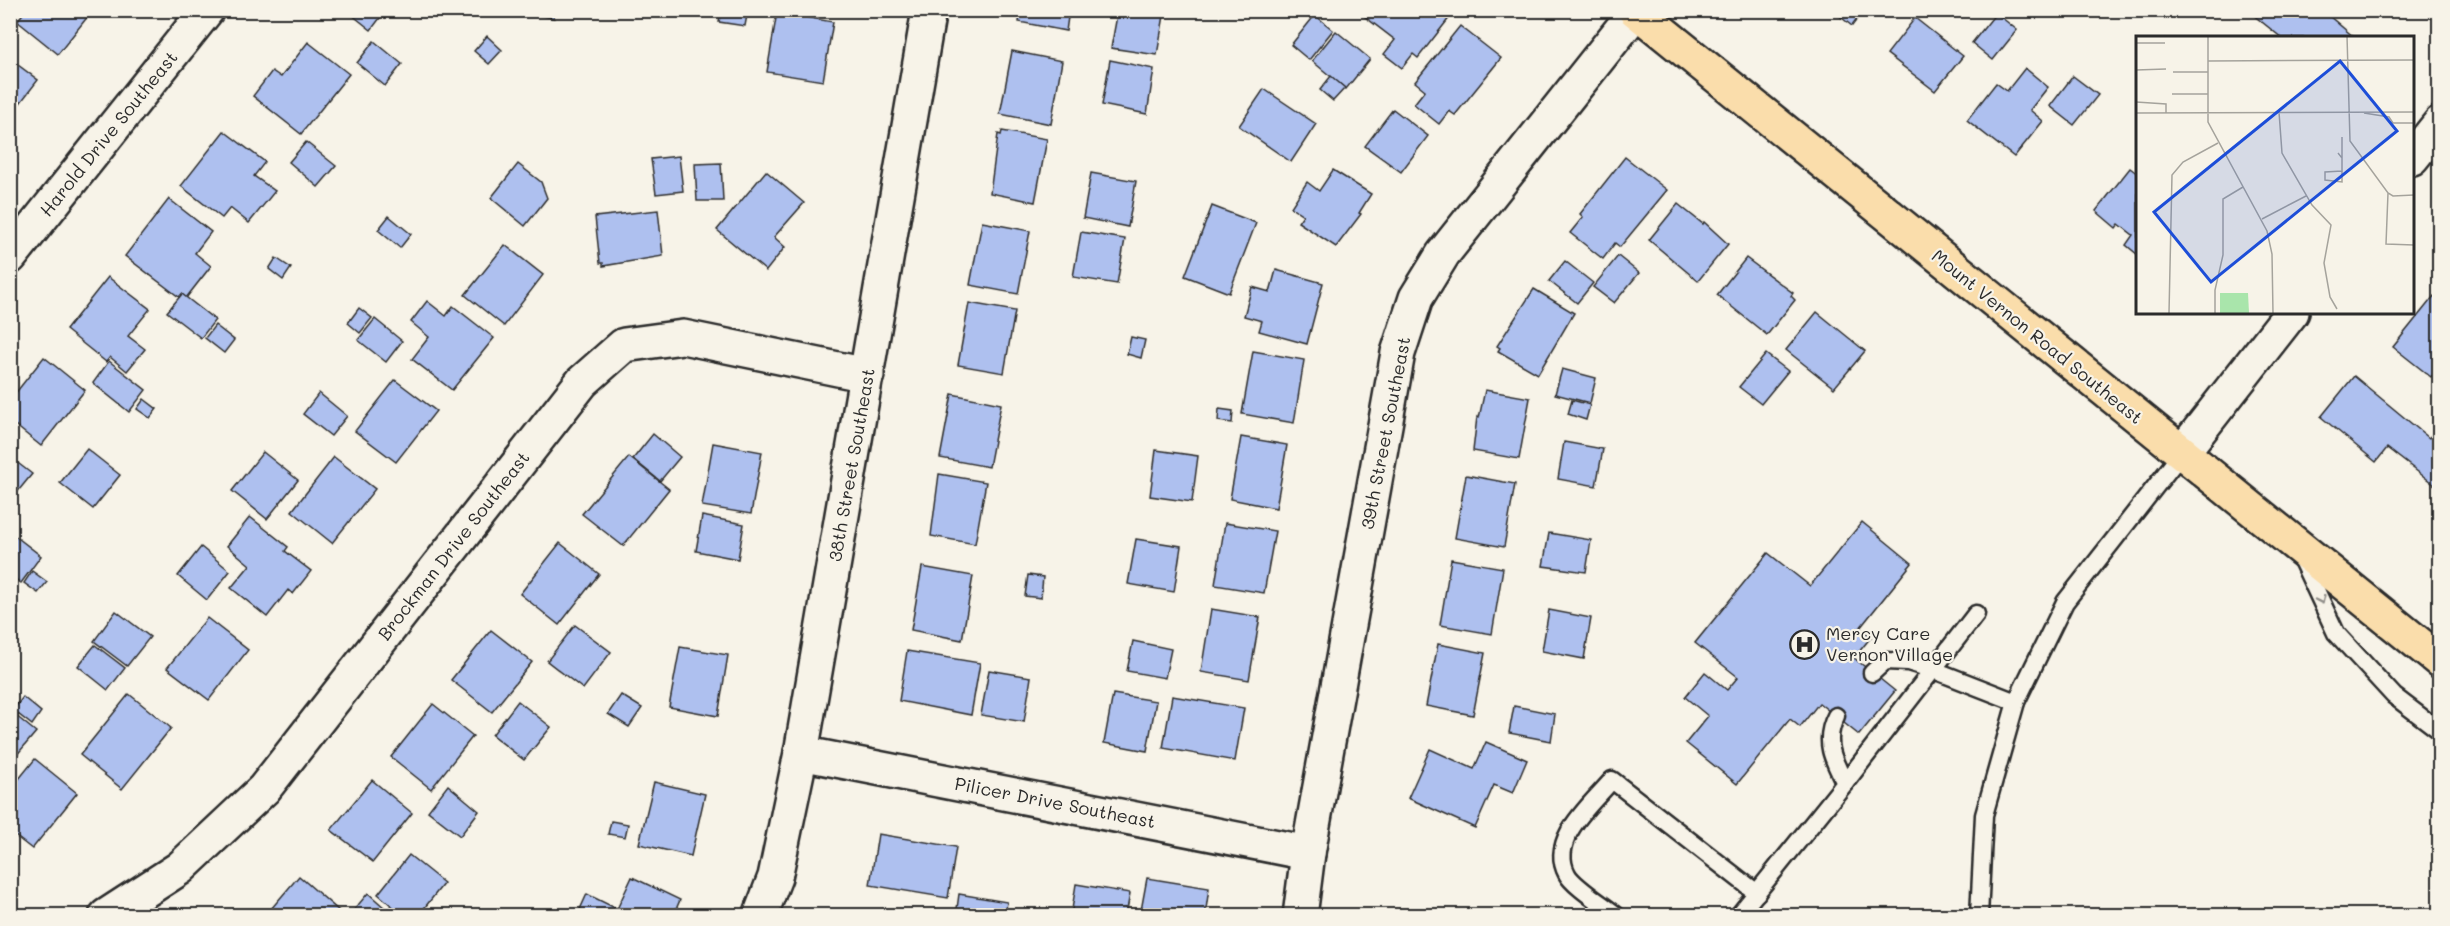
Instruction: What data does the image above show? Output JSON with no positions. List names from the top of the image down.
{
  "streets": {
    "main road": ["Mount Vernon Road Southeast"],
    "street": [
      "Harold Drive Southeast",
      "39th Street Southeast",
      "38th Street Southeast",
      "Brockman Drive Southeast",
      "Pilicer Drive Southeast"
    ]
  },
  "crossings": [
    ["Mount Vernon Road Southeast", "39th Street Southeast"],
    ["39th Street Southeast", "Pilicer Drive Southeast"],
    ["38th Street Southeast", "Brockman Drive Southeast"],
    ["38th Street Southeast", "Pilicer Drive Southeast"]
  ],
  "places": {
    "hospital": ["Mercy Care Vernon Village"]
  }
}
